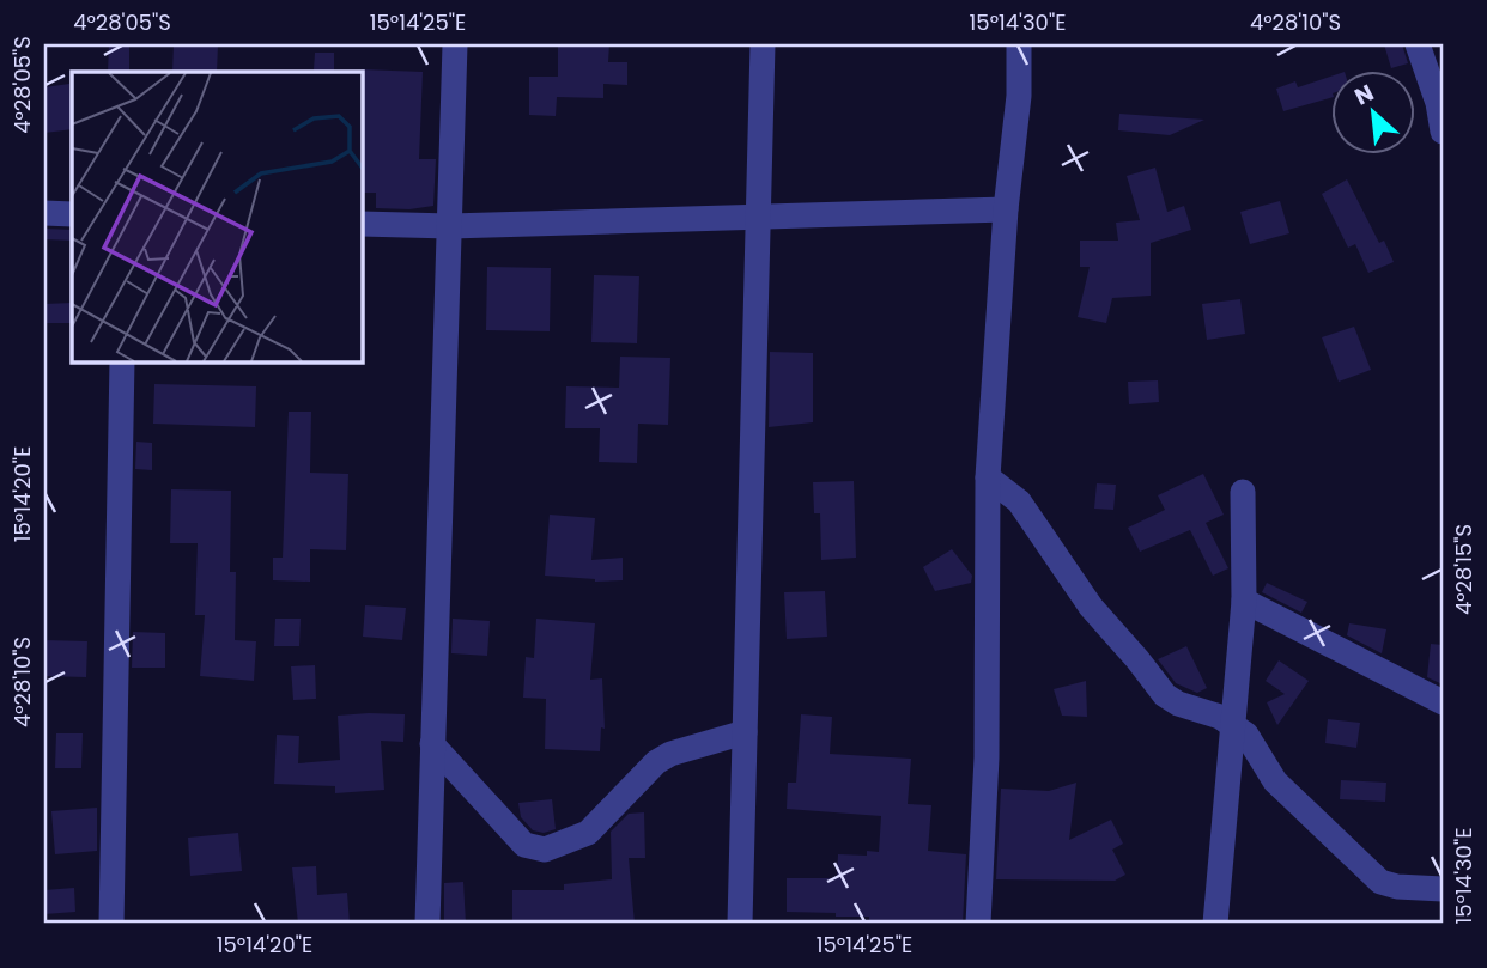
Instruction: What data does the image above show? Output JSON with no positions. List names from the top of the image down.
{
  "north": "top left",
  "coordinates": [
    "4°28'05\"S",
    "15°14'25\"E",
    "15°14'30\"E",
    "4°28'10\"S",
    "15°14'20\"E",
    "4°28'15\"S"
  ]
}
